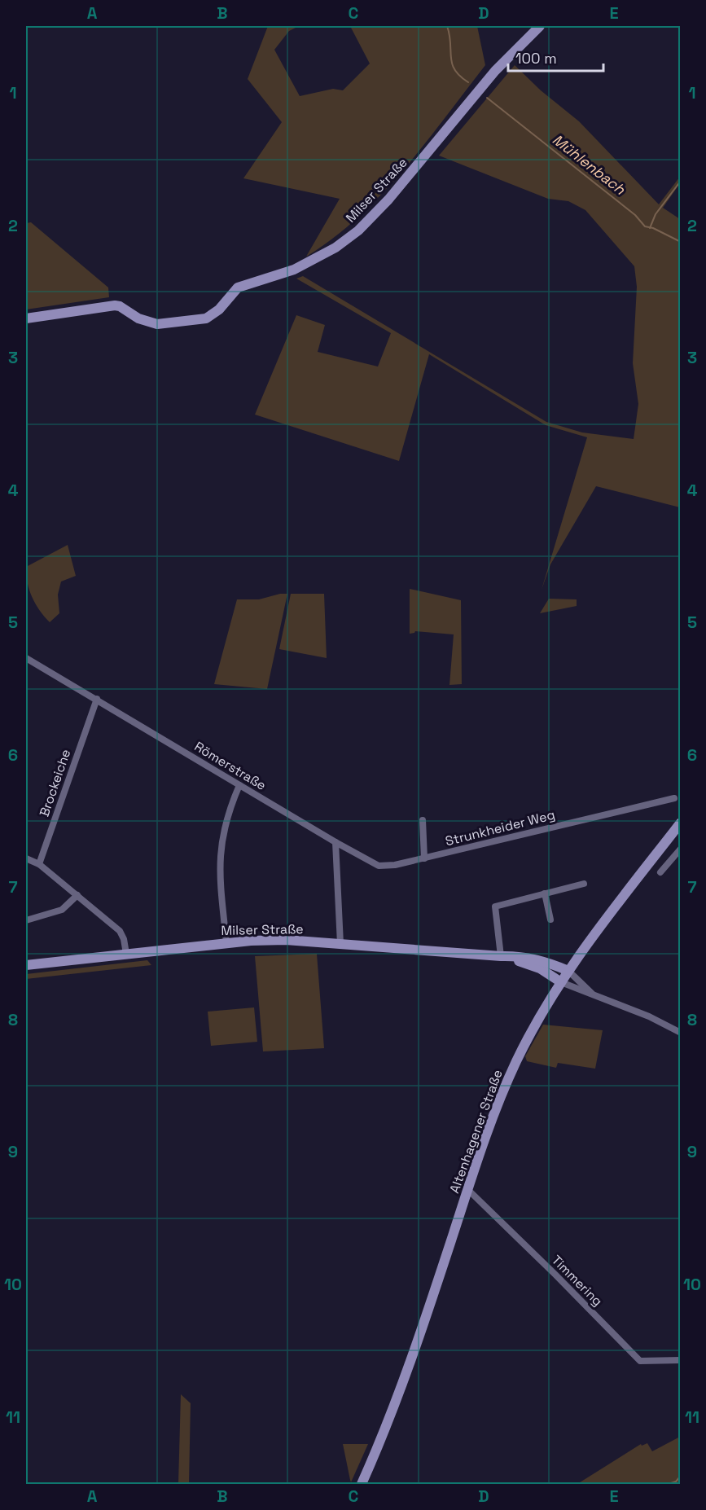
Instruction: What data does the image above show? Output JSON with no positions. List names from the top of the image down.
{
  "streets": {
    "main road": ["Milser Straße", "Altenhagener Straße"],
    "street": [
      "Römerstraße",
      "Brockeiche",
      "Strunkheider Weg",
      "Timmering"
    ]
  },
  "crossings": [
    ["Milser Straße", "Altenhagener Straße"],
    ["Römerstraße", "Brockeiche"],
    ["Römerstraße", "Strunkheider Weg"],
    ["Altenhagener Straße", "Timmering"]
  ],
  "water": ["Mühlenbach"],
  "scale_bar": "100 m",
  "grid": {
    "columns": [
      "A",
      "B",
      "C",
      "D",
      "E"
    ],
    "rows": [
      "1",
      "2",
      "3",
      "4",
      "5",
      "6",
      "7",
      "8",
      "9",
      "10",
      "11"
    ]
  }
}
